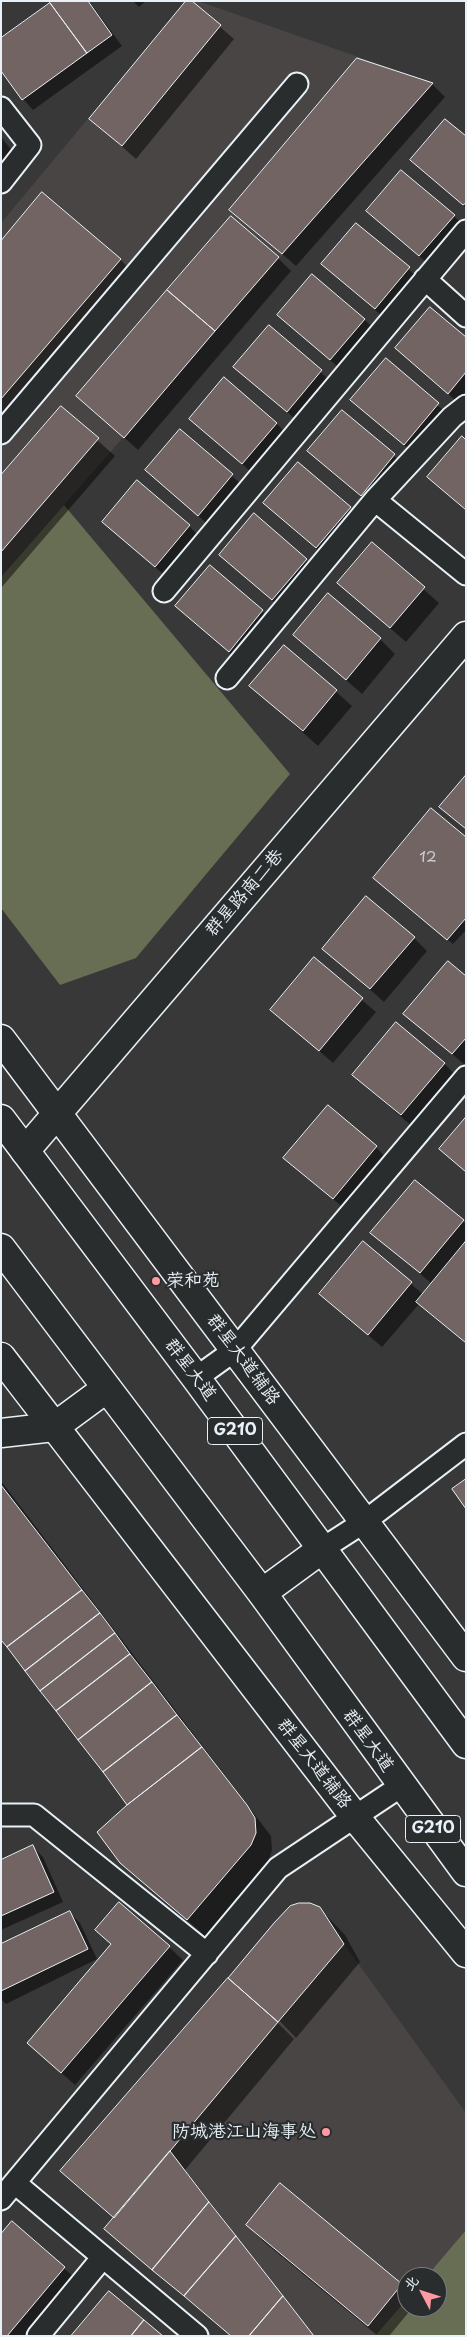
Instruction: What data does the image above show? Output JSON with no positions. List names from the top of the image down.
{
  "streets": {
    "main road": [
      "群星路南二巷",
      "群星大道辅路",
      "群星大道",
      "G210"
    ]
  },
  "crossings": [
    ["群星路南二巷", "群星大道辅路"],
    ["群星路南二巷", "群星大道"]
  ],
  "places": ["荣和苑", "防城港江山海事处"],
  "house_numbers": ["12"],
  "north": "top left"
}
